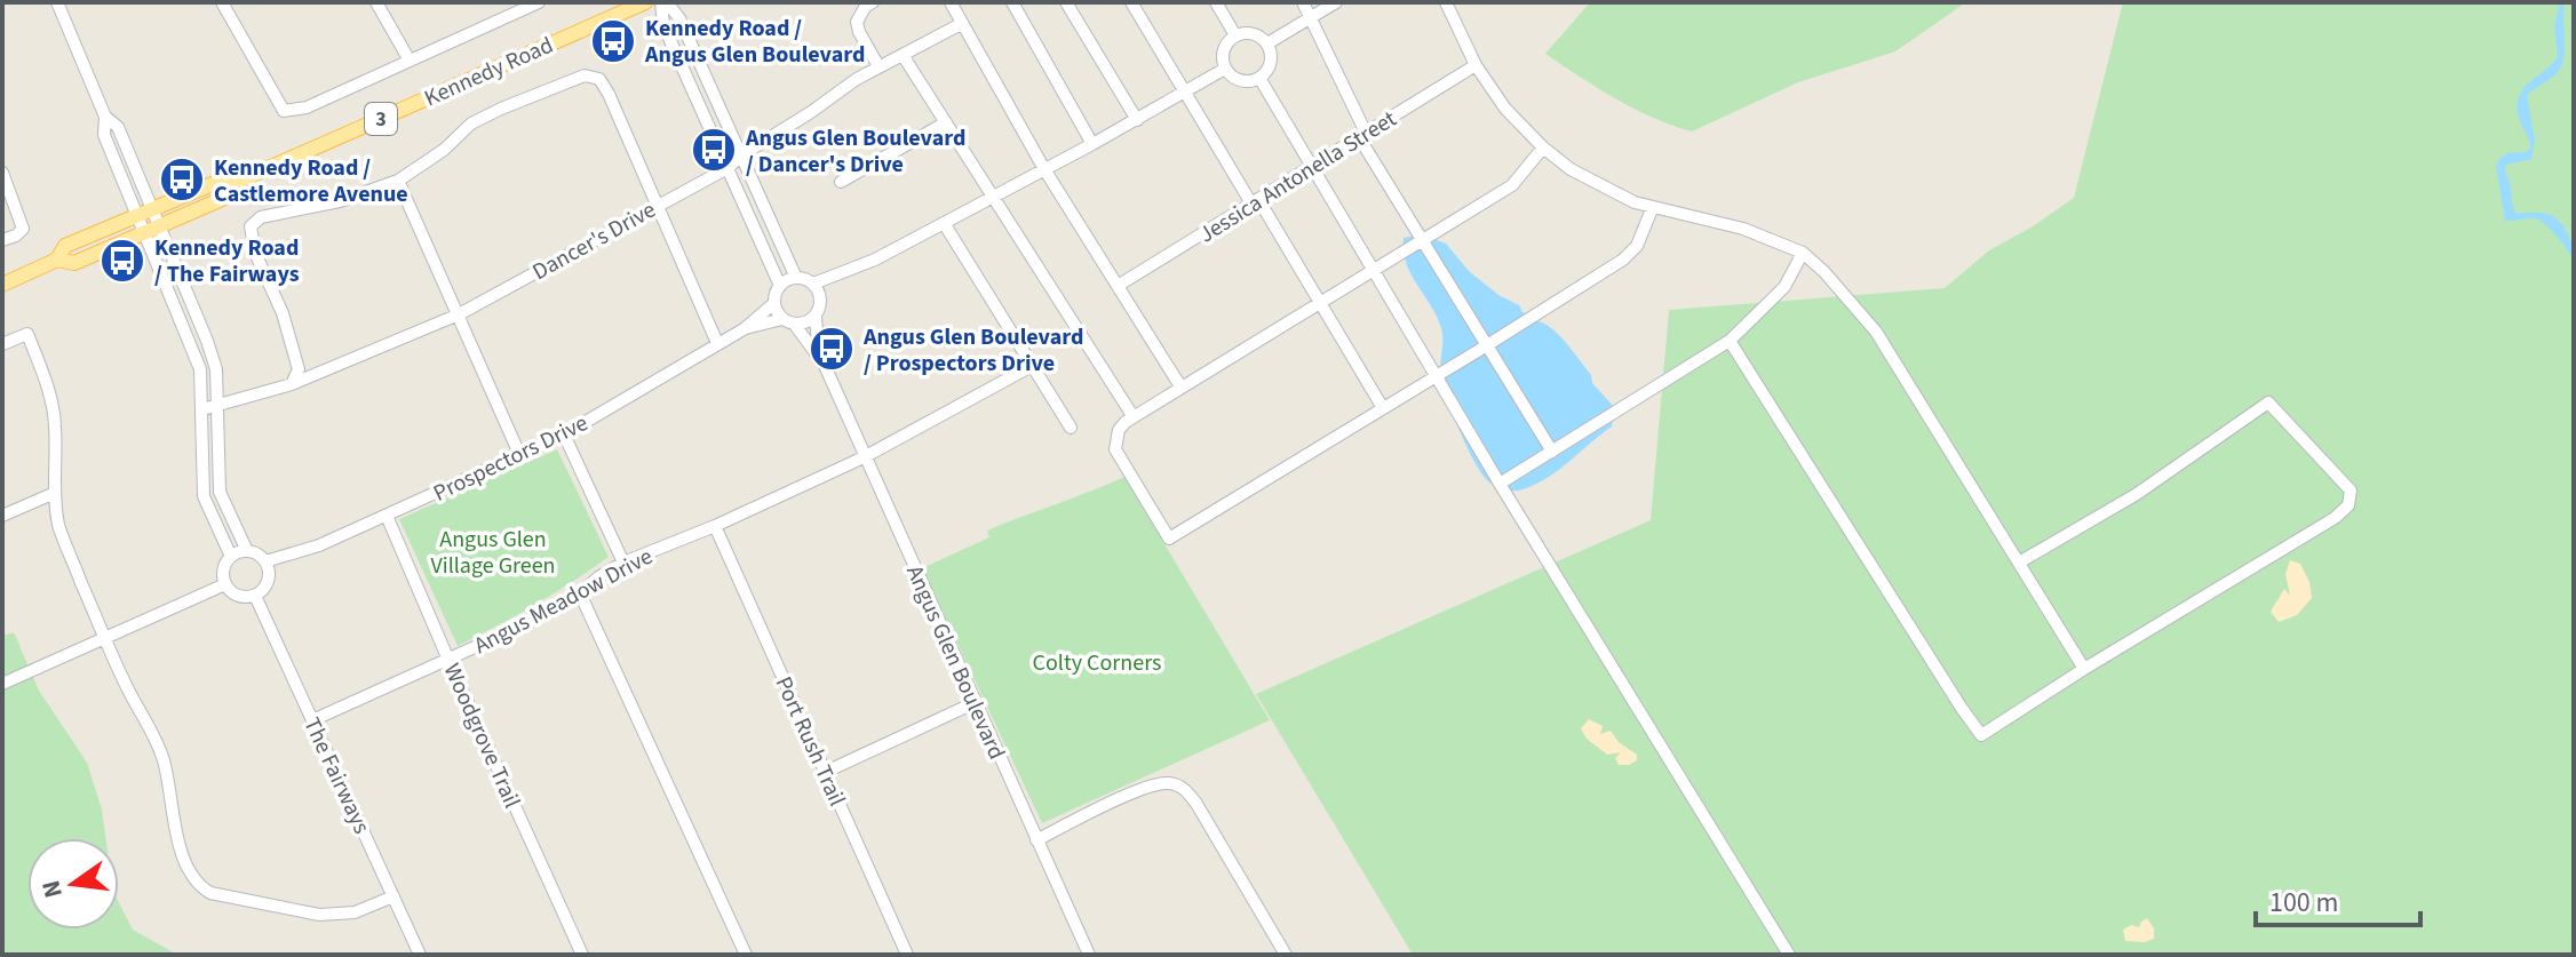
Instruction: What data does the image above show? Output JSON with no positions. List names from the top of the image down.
{
  "streets": {
    "main road": ["Kennedy Road", "3"],
    "street": [
      "Jessica Antonella Street",
      "Dancer's Drive",
      "Prospectors Drive",
      "Angus Meadow Drive",
      "Angus Glen Boulevard",
      "Woodgrove Trail",
      "Port Rush Trail",
      "The Fairways"
    ]
  },
  "crossings": [
    ["Prospectors Drive", "Angus Glen Boulevard"],
    ["Prospectors Drive", "Woodgrove Trail"],
    ["Prospectors Drive", "The Fairways"],
    ["Angus Meadow Drive", "Angus Glen Boulevard"],
    ["Angus Meadow Drive", "Woodgrove Trail"],
    ["Angus Meadow Drive", "Port Rush Trail"],
    ["Angus Meadow Drive", "The Fairways"]
  ],
  "parks": ["Angus Glen Village Green", "Colty Corners"],
  "places": {
    "bus stop": [
      "Kennedy Road / Angus Glen Boulevard",
      "Angus Glen Boulevard / Dancer's Drive",
      "Kennedy Road / Castlemore Avenue",
      "Kennedy Road / The Fairways",
      "Angus Glen Boulevard / Prospectors Drive"
    ]
  },
  "scale_bar": "100 m",
  "north": "left"
}
